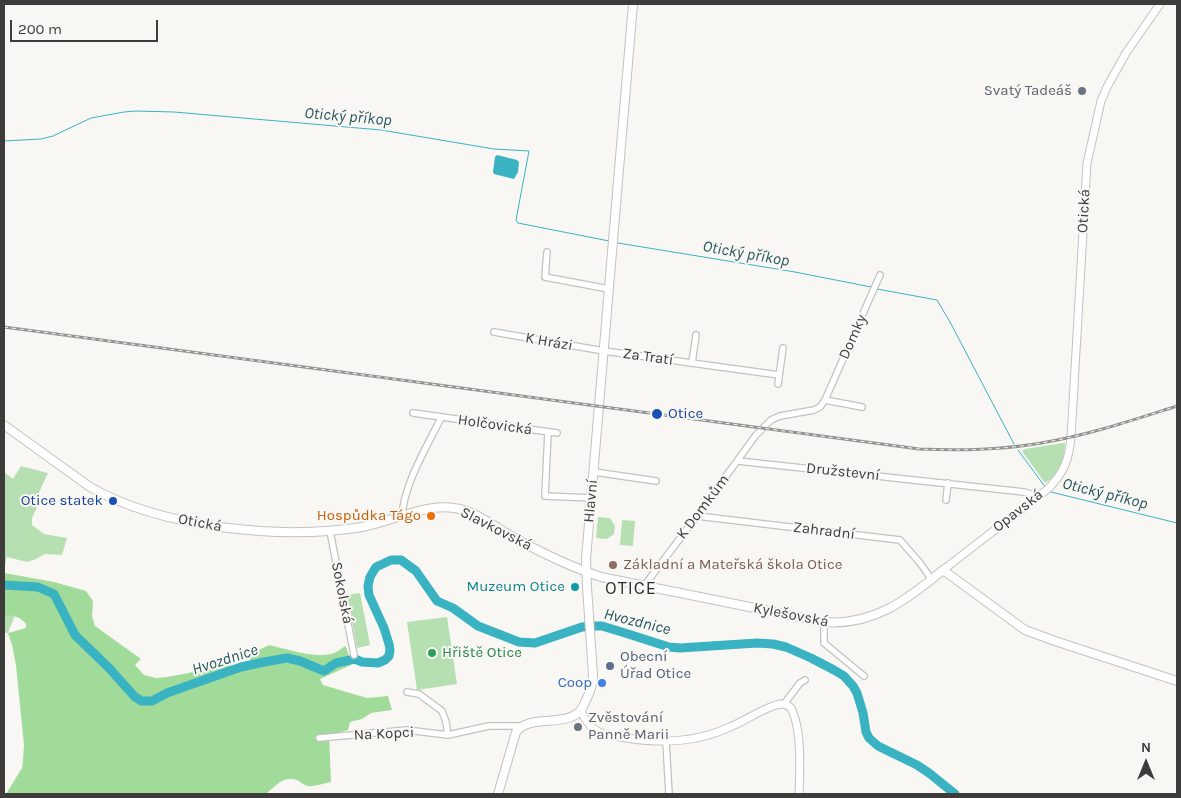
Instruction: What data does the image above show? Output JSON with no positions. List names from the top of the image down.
{
  "streets": {
    "main road": [
      "Otická",
      "Hlavní",
      "Slavkovská",
      "Kylešovská"
    ],
    "street": [
      "Domky",
      "K Hrázi",
      "Za Tratí",
      "Holčovická",
      "Družstevní",
      "K Domkům",
      "Opavská",
      "Zahradní",
      "Sokolská",
      "Na Kopci"
    ]
  },
  "crossings": [
    ["Otická", "Opavská"],
    ["Otická", "Slavkovská"],
    ["Otická", "Sokolská"],
    ["Domky", "K Domkům"],
    ["K Hrázi", "Za Tratí"],
    ["K Hrázi", "Hlavní"],
    ["Za Tratí", "Hlavní"],
    ["Holčovická", "Hlavní"],
    ["Holčovická", "Slavkovská"],
    ["Družstevní", "K Domkům"],
    ["Družstevní", "Opavská"],
    ["Hlavní", "Slavkovská"],
    ["Hlavní", "Kylešovská"],
    ["K Domkům", "Zahradní"],
    ["K Domkům", "Kylešovská"],
    ["Opavská", "Kylešovská"],
    ["Slavkovská", "Kylešovská"],
    ["Zahradní", "Kylešovská"]
  ],
  "districts": ["OTICE"],
  "water": ["Otický příkop", "Hvozdnice"],
  "places": [
    "Svatý Tadeáš",
    "Otice",
    "Otice statek",
    "Hospůdka Tágo",
    "Základní a Mateřská škola Otice",
    "Muzeum Otice",
    "Hřiště Otice",
    "Obecní Úřad Otice",
    "Coop",
    "Zvěstování Panně Marii"
  ],
  "scale_bar": "200 m",
  "north": "top"
}
